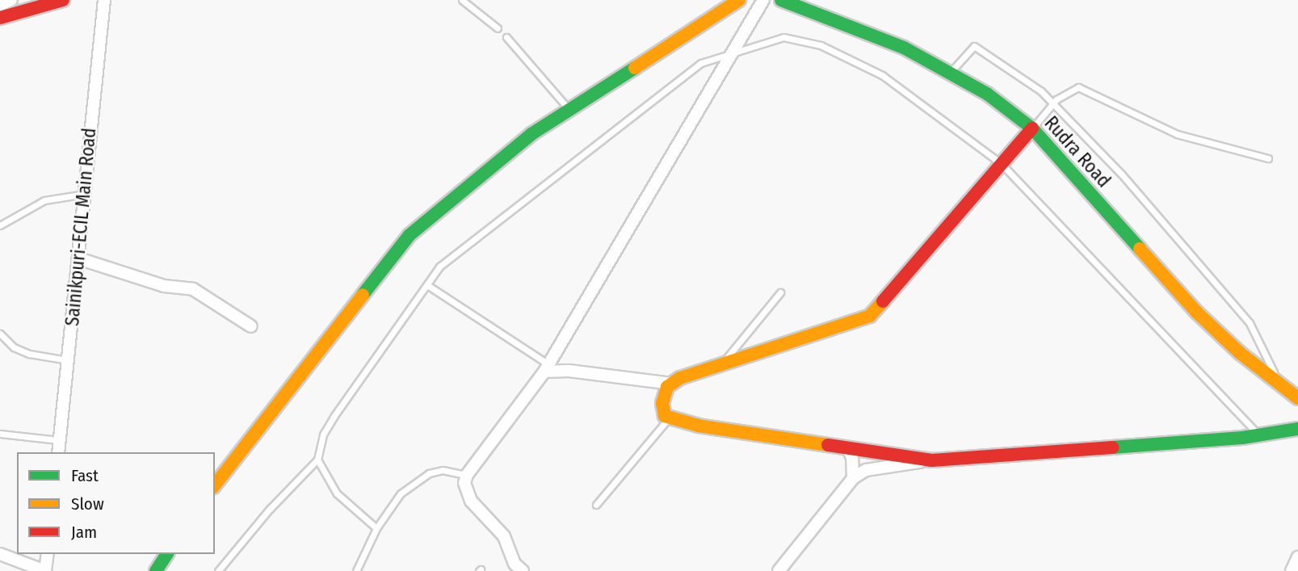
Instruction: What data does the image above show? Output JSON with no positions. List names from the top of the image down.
{
  "streets": {
    "street": ["Rudra Road", "Sainikpuri-ECIL Main Road"]
  },
  "legend": ["Fast", "Slow", "Jam"]
}
